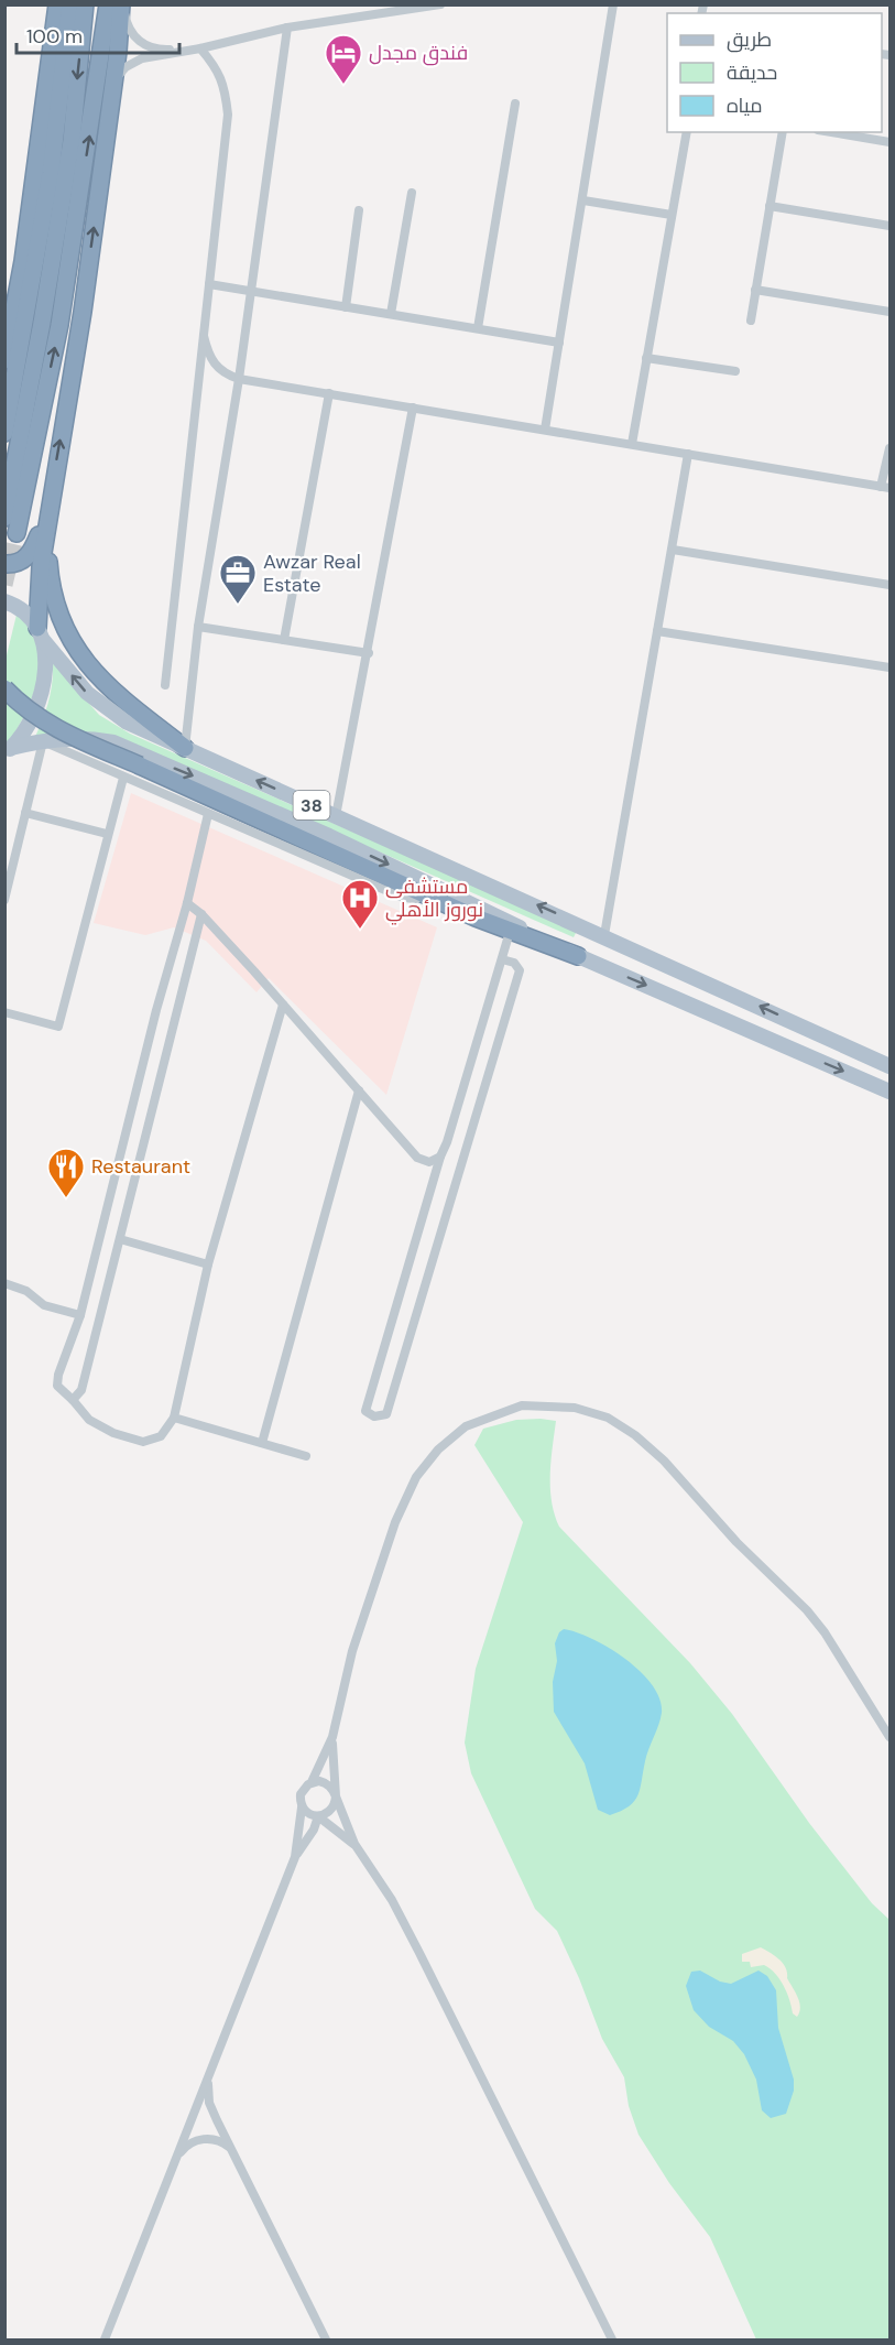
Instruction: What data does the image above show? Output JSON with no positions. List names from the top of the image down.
{
  "streets": {
    "main road": ["38"]
  },
  "places": {
    "hotel": ["فندق مجدل"],
    "office": ["Awzar Real Estate"],
    "hospital": ["مستشفى نوروز الأهلي"],
    "restaurant": ["Restaurant"]
  },
  "legend": ["طريق", "حديقة", "مياه"],
  "scale_bar": "100 m"
}
